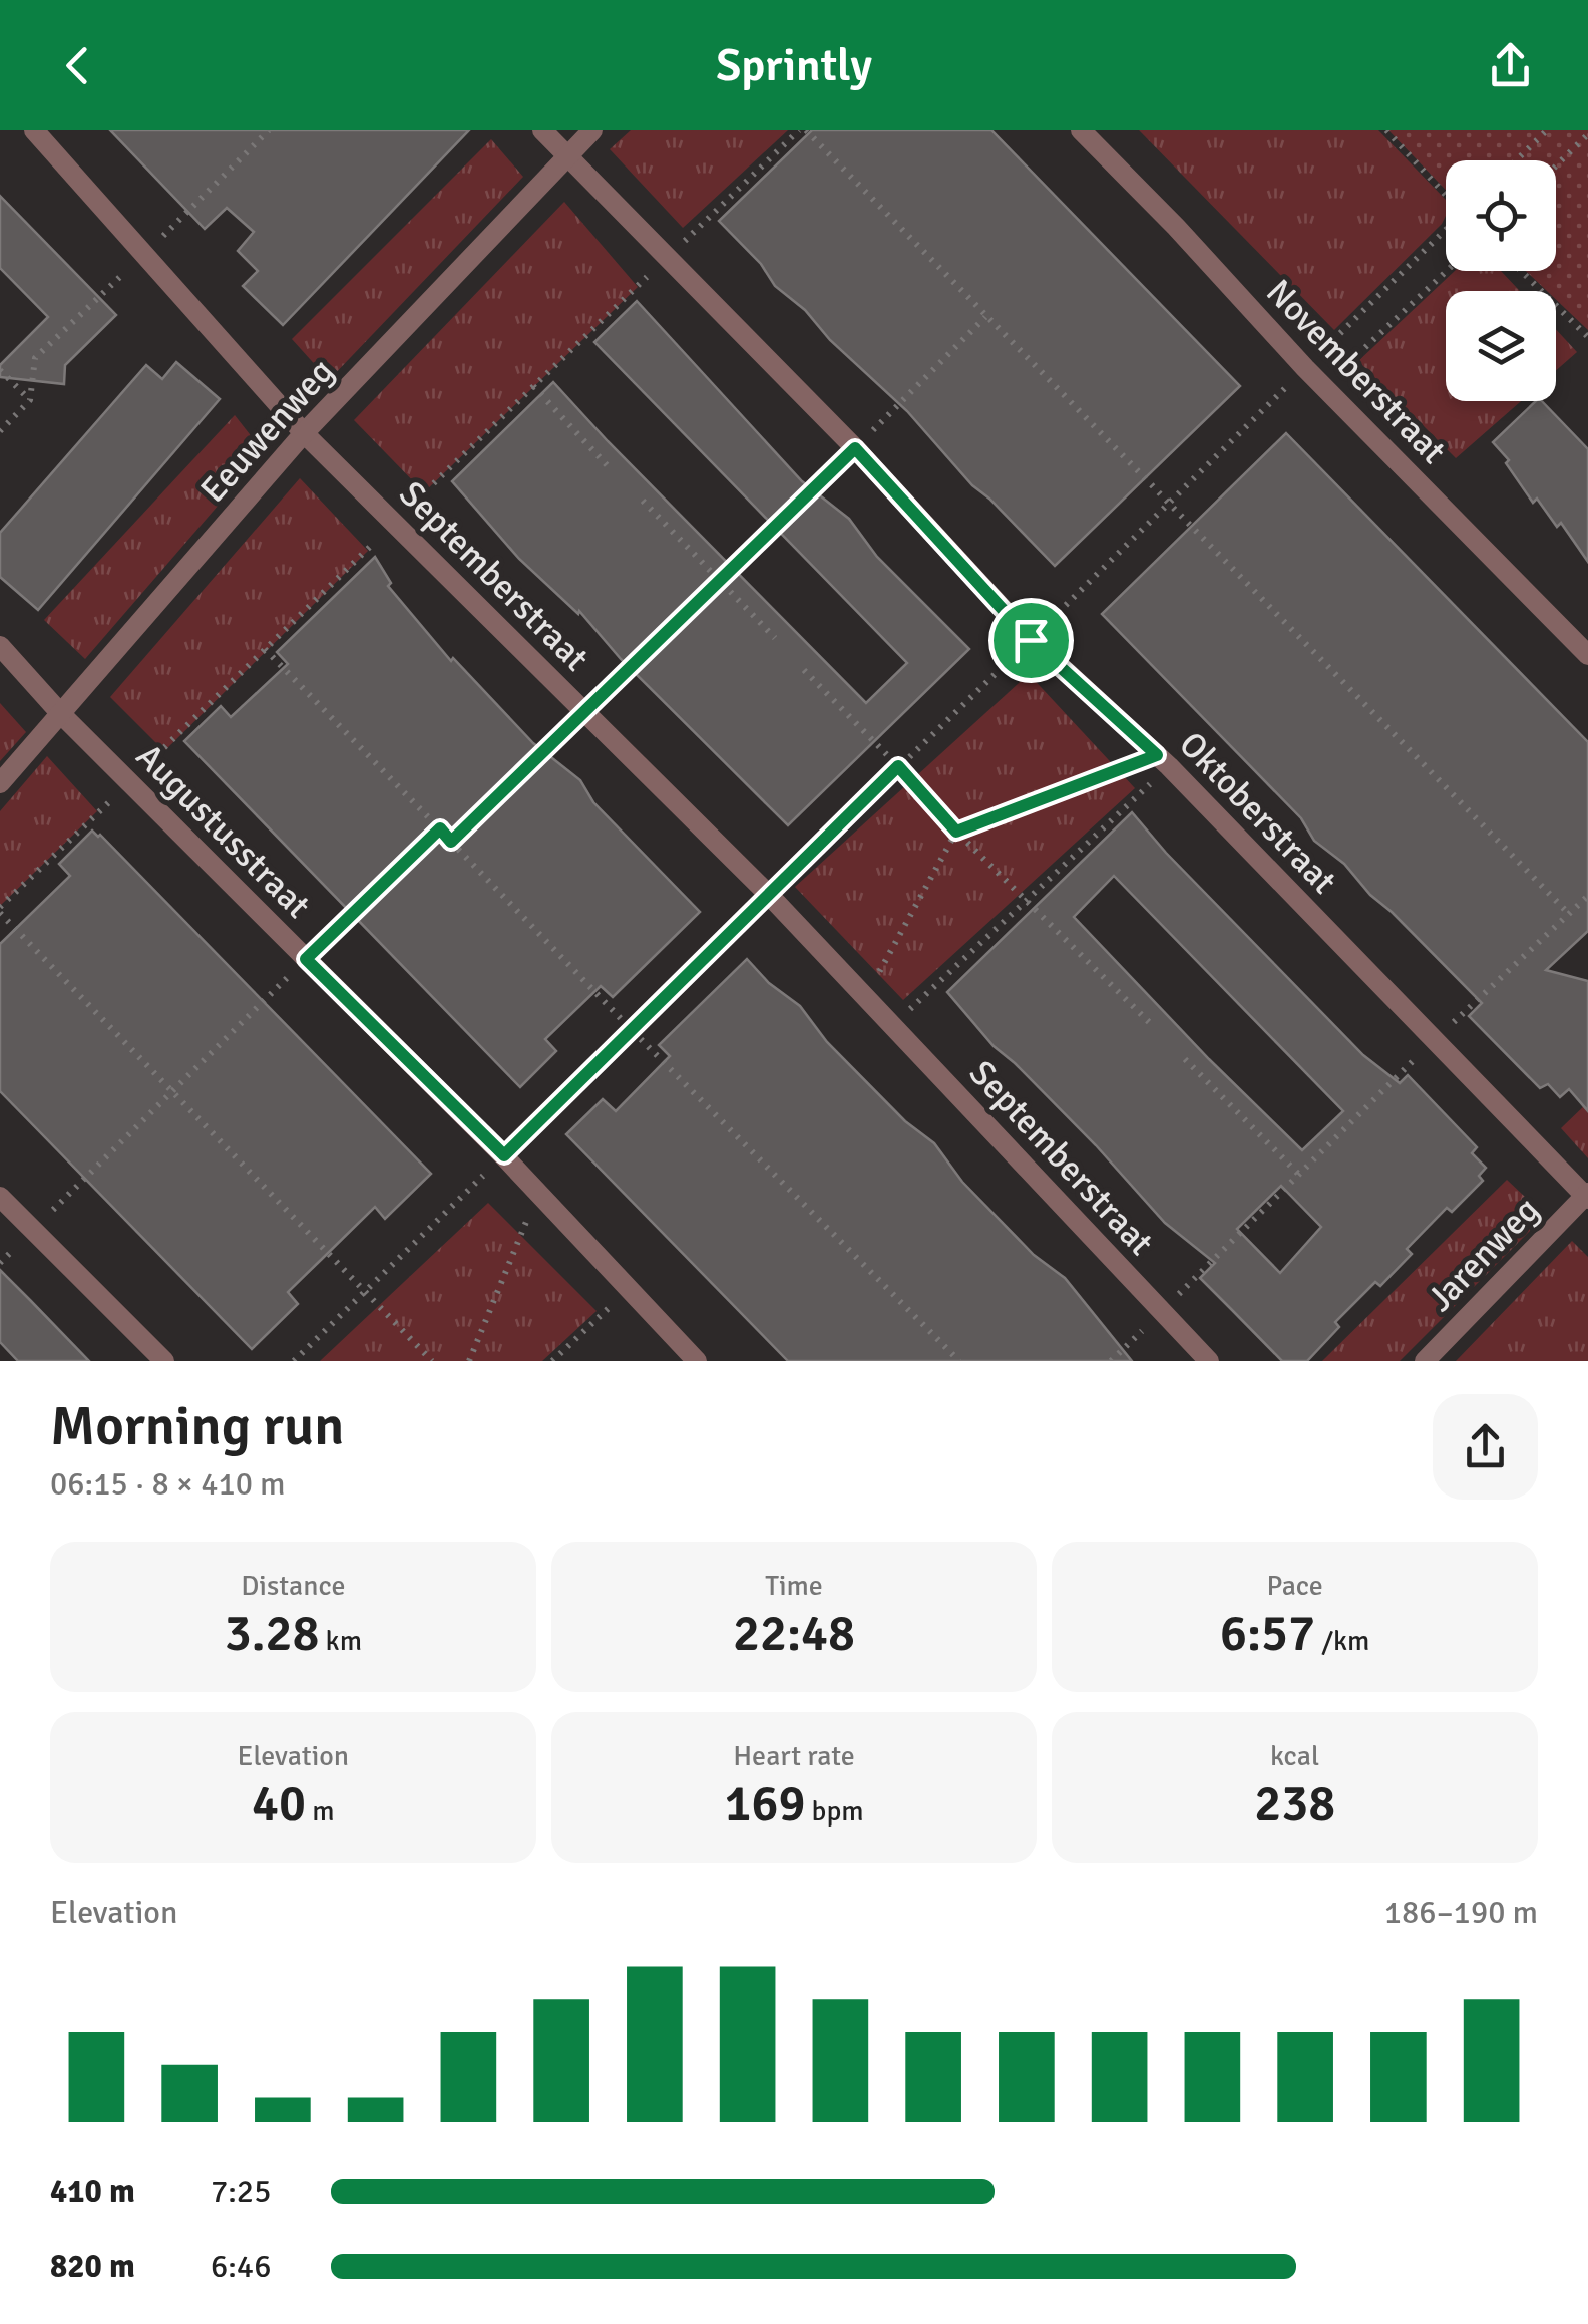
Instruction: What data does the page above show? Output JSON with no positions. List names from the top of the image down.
{
  "streets": {
    "street": [
      "Novemberstraat",
      "Eeuwenweg",
      "Septemberstraat",
      "Oktoberstraat",
      "Augustusstraat",
      "Jarenweg"
    ]
  },
  "crossings": [
    ["Eeuwenweg", "Septemberstraat"],
    ["Eeuwenweg", "Oktoberstraat"],
    ["Eeuwenweg", "Augustusstraat"],
    ["Oktoberstraat", "Jarenweg"]
  ],
  "page": {
    "header": "Sprintly",
    "heading": ["Morning run", "06:15 · 8 × 410 m"],
    "stats": [
      ["Distance", "3.28 km"],
      ["Time", "22:48"],
      ["Pace", "6:57 /km"],
      ["Elevation", "40 m"],
      ["Heart rate", "169 bpm"],
      ["kcal", "238"]
    ],
    "chart": ["Elevation", "186–190 m"],
    "list": [
      {
        "name": "410 m",
        "note": "7:25"
      },
      {
        "name": "820 m",
        "note": "6:46"
      }
    ]
  }
}
